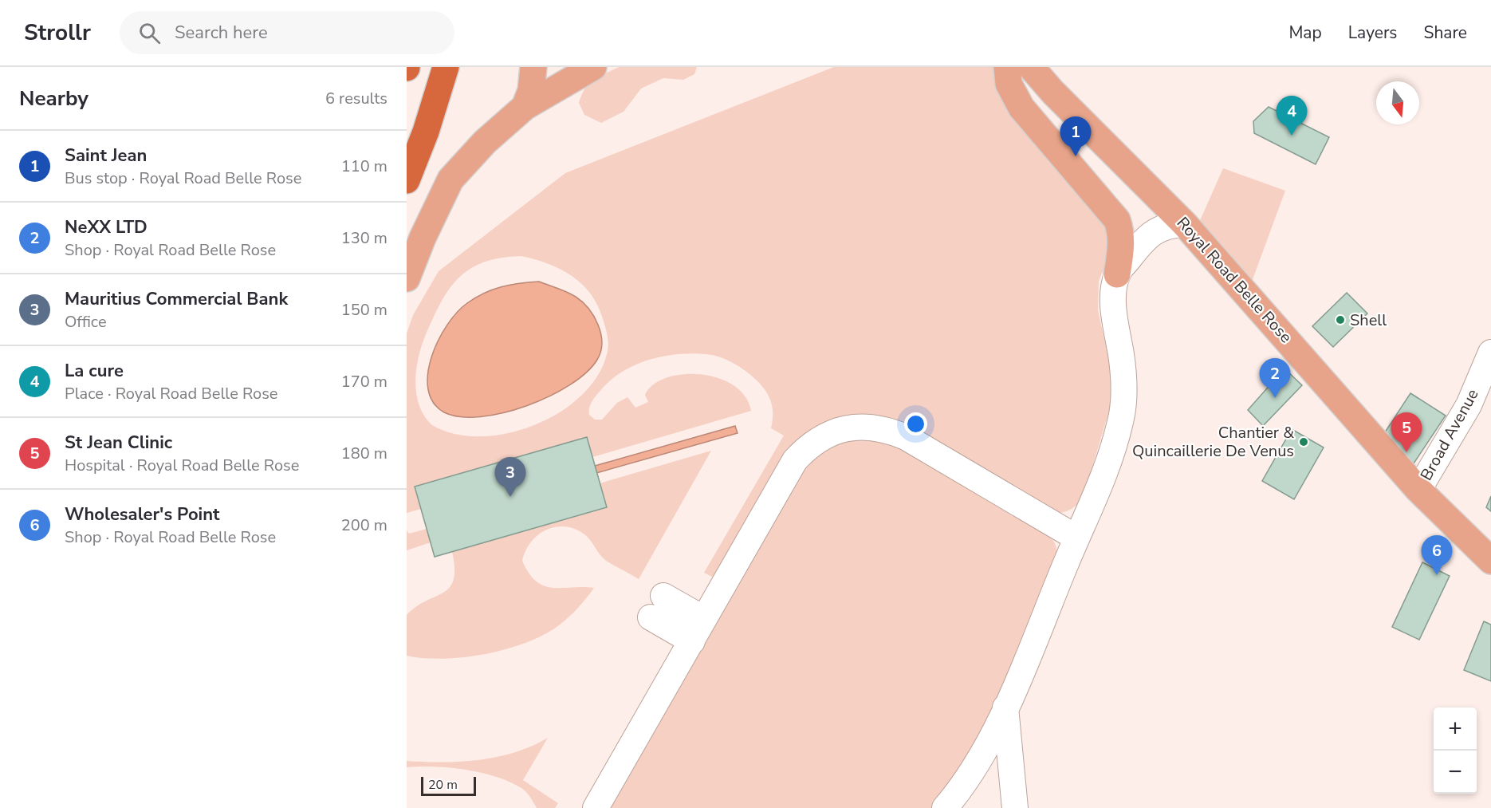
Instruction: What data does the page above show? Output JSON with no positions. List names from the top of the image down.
{
  "streets": {
    "main road": ["Royal Road Belle Rose"],
    "street": ["Broad Avenue"]
  },
  "crossings": [
    ["Royal Road Belle Rose", "Broad Avenue"]
  ],
  "places": ["Shell", "Chantier & Quincaillerie De Venus"],
  "scale_bar": "20 m",
  "north": "bottom",
  "page": {
    "header": "Strollr",
    "search": "Search here",
    "nav": ["Map", "Layers", "Share"],
    "heading": ["Nearby", "6 results"],
    "pins": [
      "4",
      "1",
      "2",
      "5",
      "3",
      "6"
    ],
    "list": [
      {
        "mark": "1",
        "name": "Saint Jean",
        "note": "Bus stop · Royal Road Belle Rose",
        "value": "110 m"
      },
      {
        "mark": "2",
        "name": "NeXX LTD",
        "note": "Shop · Royal Road Belle Rose",
        "value": "130 m"
      },
      {
        "mark": "3",
        "name": "Mauritius Commercial Bank",
        "note": "Office",
        "value": "150 m"
      },
      {
        "mark": "4",
        "name": "La cure",
        "note": "Place · Royal Road Belle Rose",
        "value": "170 m"
      },
      {
        "mark": "5",
        "name": "St Jean Clinic",
        "note": "Hospital · Royal Road Belle Rose",
        "value": "180 m"
      },
      {
        "mark": "6",
        "name": "Wholesaler's Point",
        "note": "Shop · Royal Road Belle Rose",
        "value": "200 m"
      }
    ],
    "map_buttons": ["+", "−"],
    "scale": "20 m"
  }
}
